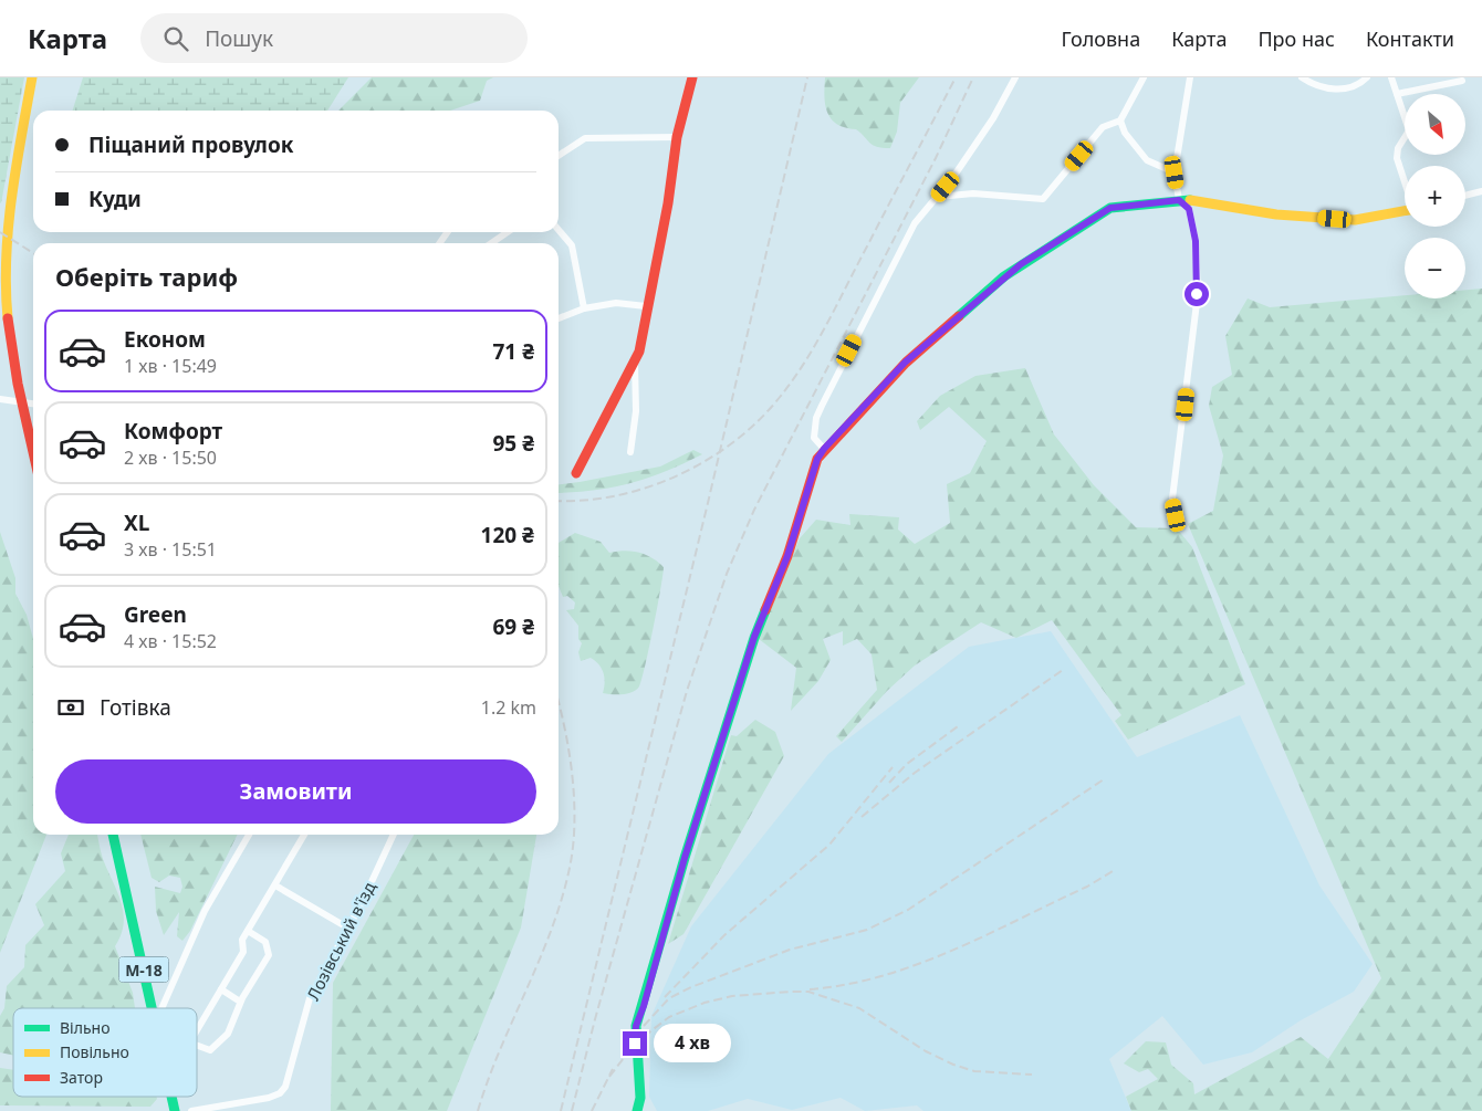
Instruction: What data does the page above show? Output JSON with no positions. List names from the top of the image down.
{
  "streets": {
    "main road": ["М-18"],
    "street": ["Лозівський в'їзд"]
  },
  "legend": ["Вільно", "Повільно", "Затор"],
  "north": "bottom right",
  "page": {
    "header": "Карта",
    "search": "Пошук",
    "nav": [
      "Головна",
      "Карта",
      "Про нас",
      "Контакти"
    ],
    "map_buttons": ["+", "−"],
    "banner": ["Піщаний провулок", "Куди"],
    "heading": "Оберіть тариф",
    "list": [
      {
        "name": "Економ",
        "note": "1 хв · 15:49",
        "value": "71 ₴"
      },
      {
        "name": "Комфорт",
        "note": "2 хв · 15:50",
        "value": "95 ₴"
      },
      {
        "name": "XL",
        "note": "3 хв · 15:51",
        "value": "120 ₴"
      },
      {
        "name": "Green",
        "note": "4 хв · 15:52",
        "value": "69 ₴"
      }
    ],
    "pay": ["Готівка", "1.2 km"],
    "buttons": "Замовити",
    "bubble": "4 хв"
  }
}
